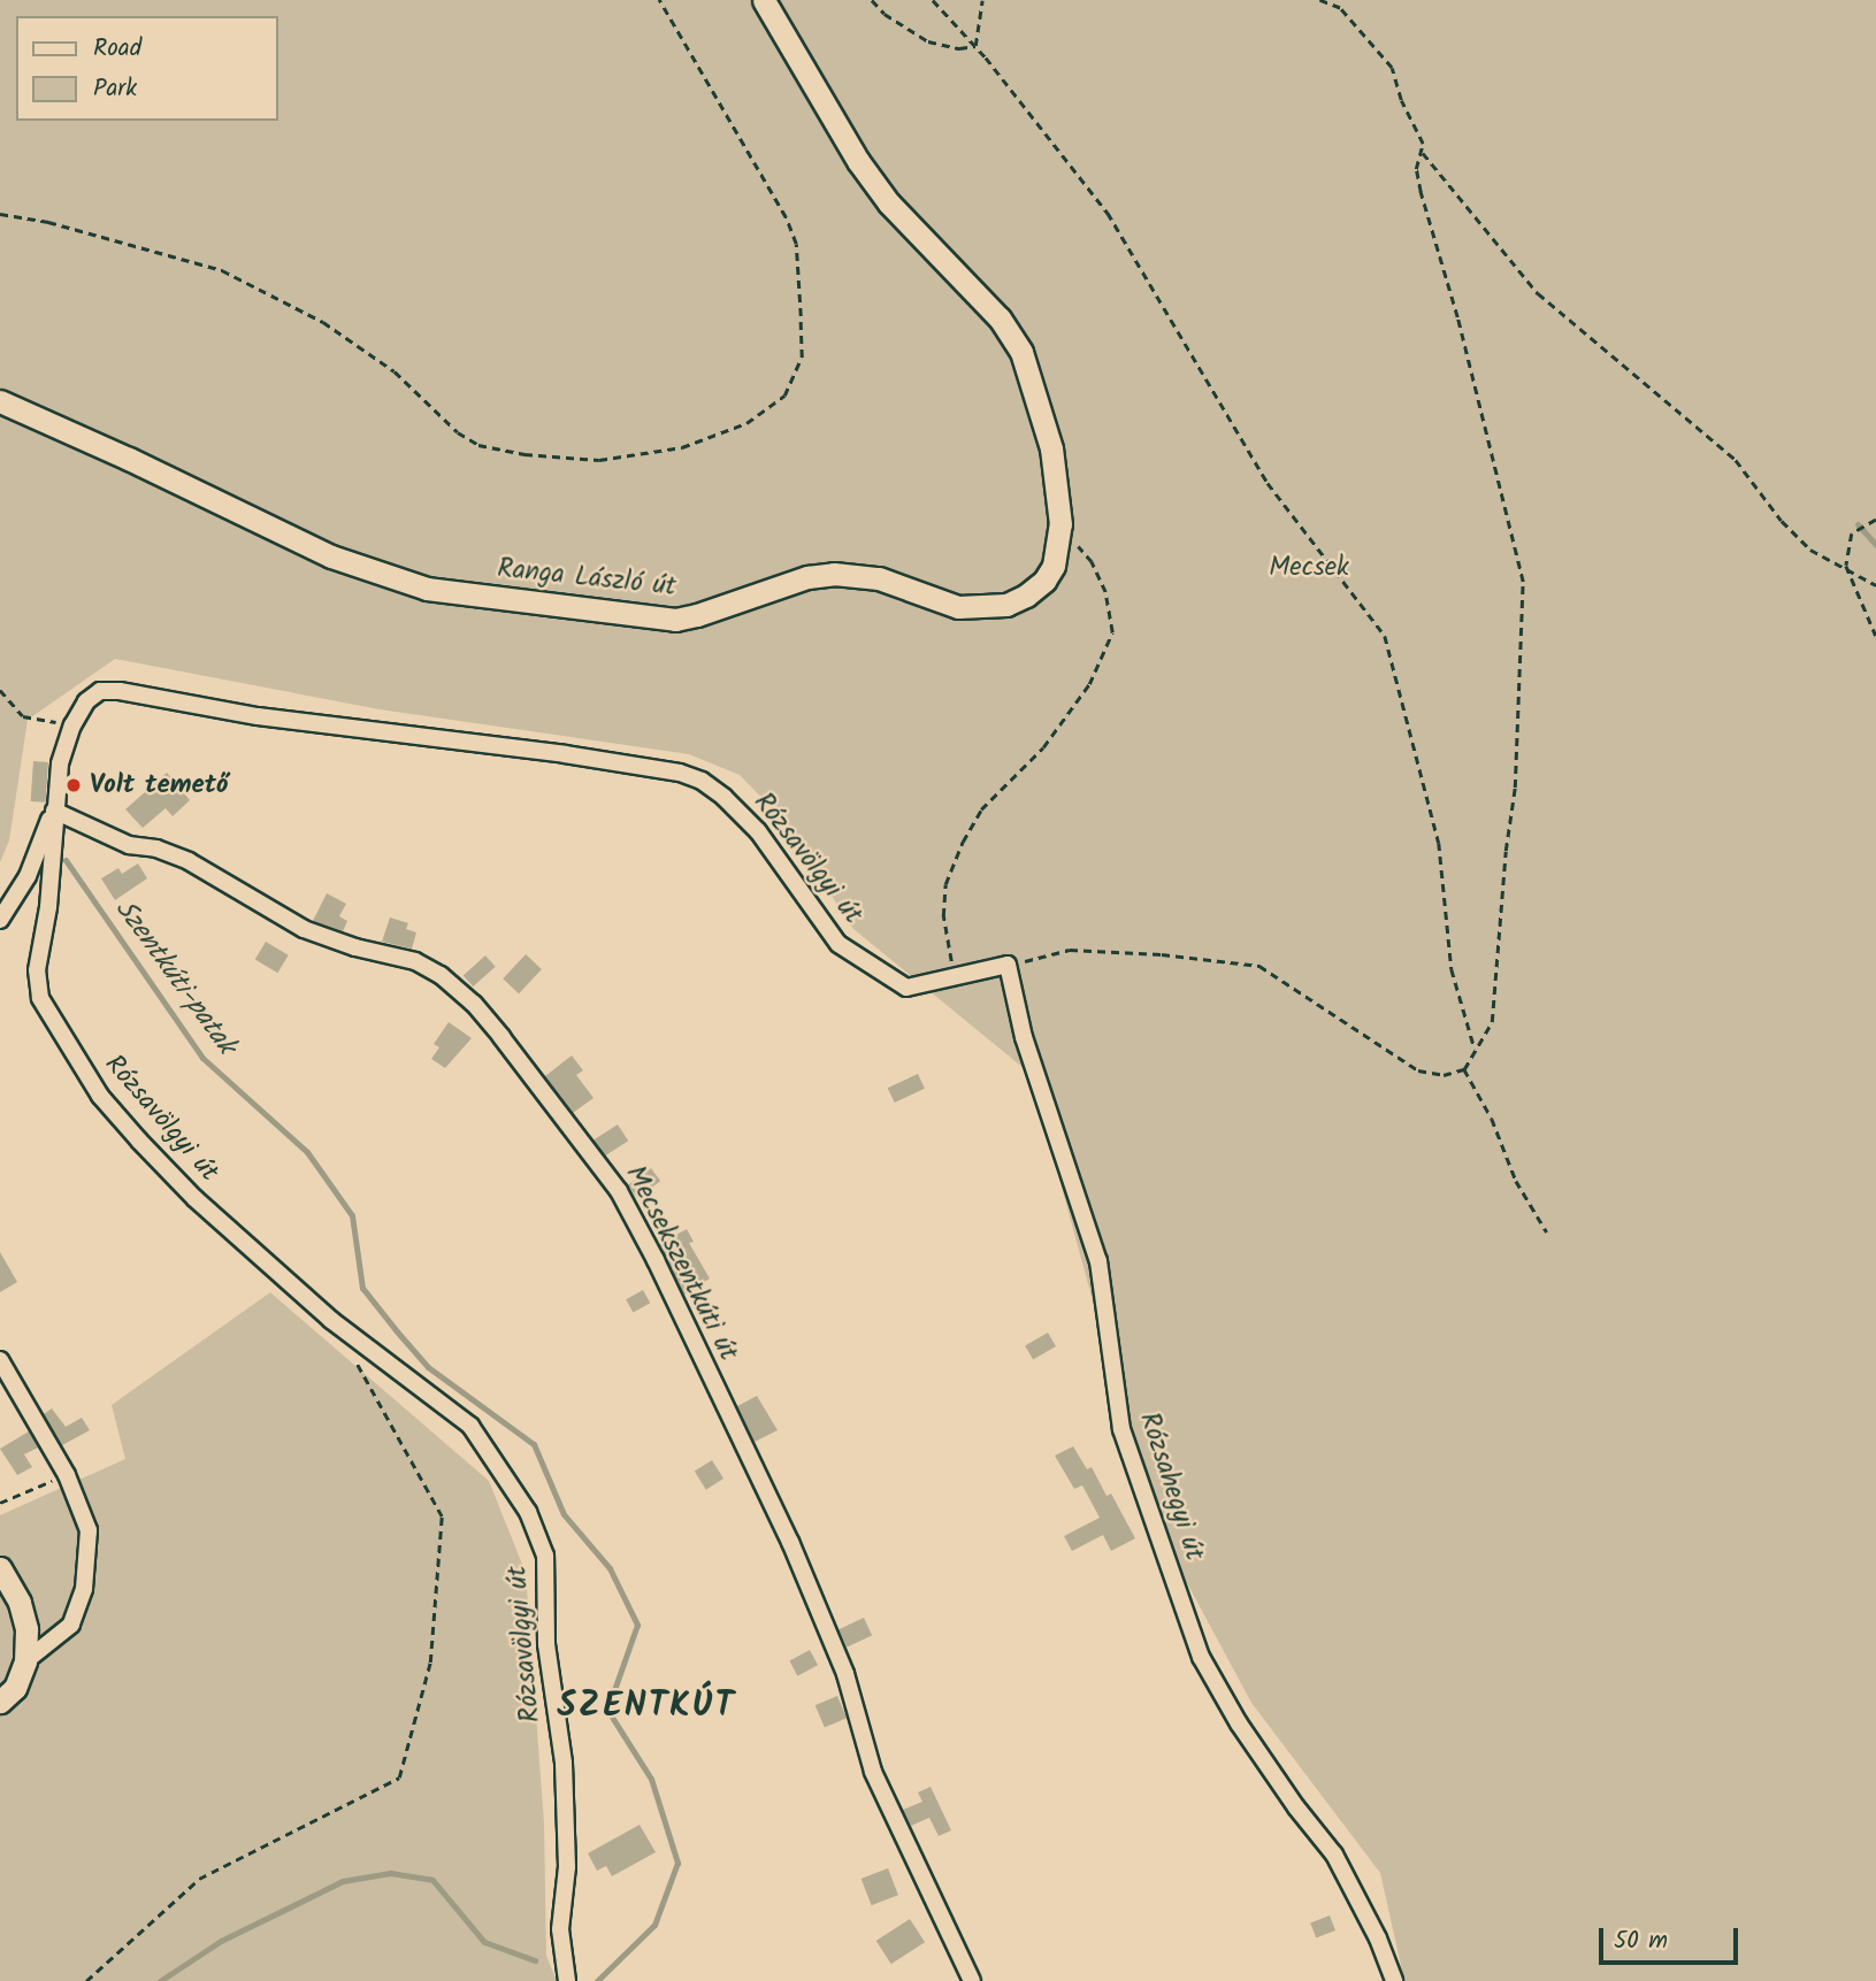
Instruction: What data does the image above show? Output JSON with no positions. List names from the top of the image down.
{
  "streets": {
    "main road": ["Ranga László út"],
    "street": ["Rózsavölgyi út", "Mecsekszentkúti út", "Rózsahegyi út"]
  },
  "crossings": [
    ["Rózsavölgyi út", "Mecsekszentkúti út"],
    ["Rózsavölgyi út", "Rózsahegyi út"]
  ],
  "districts": ["SZENTKÚT"],
  "water": ["Szentkúti-patak"],
  "parks": ["Mecsek"],
  "places": ["Volt temető"],
  "legend": ["Road", "Park"],
  "scale_bar": "50 m"
}
